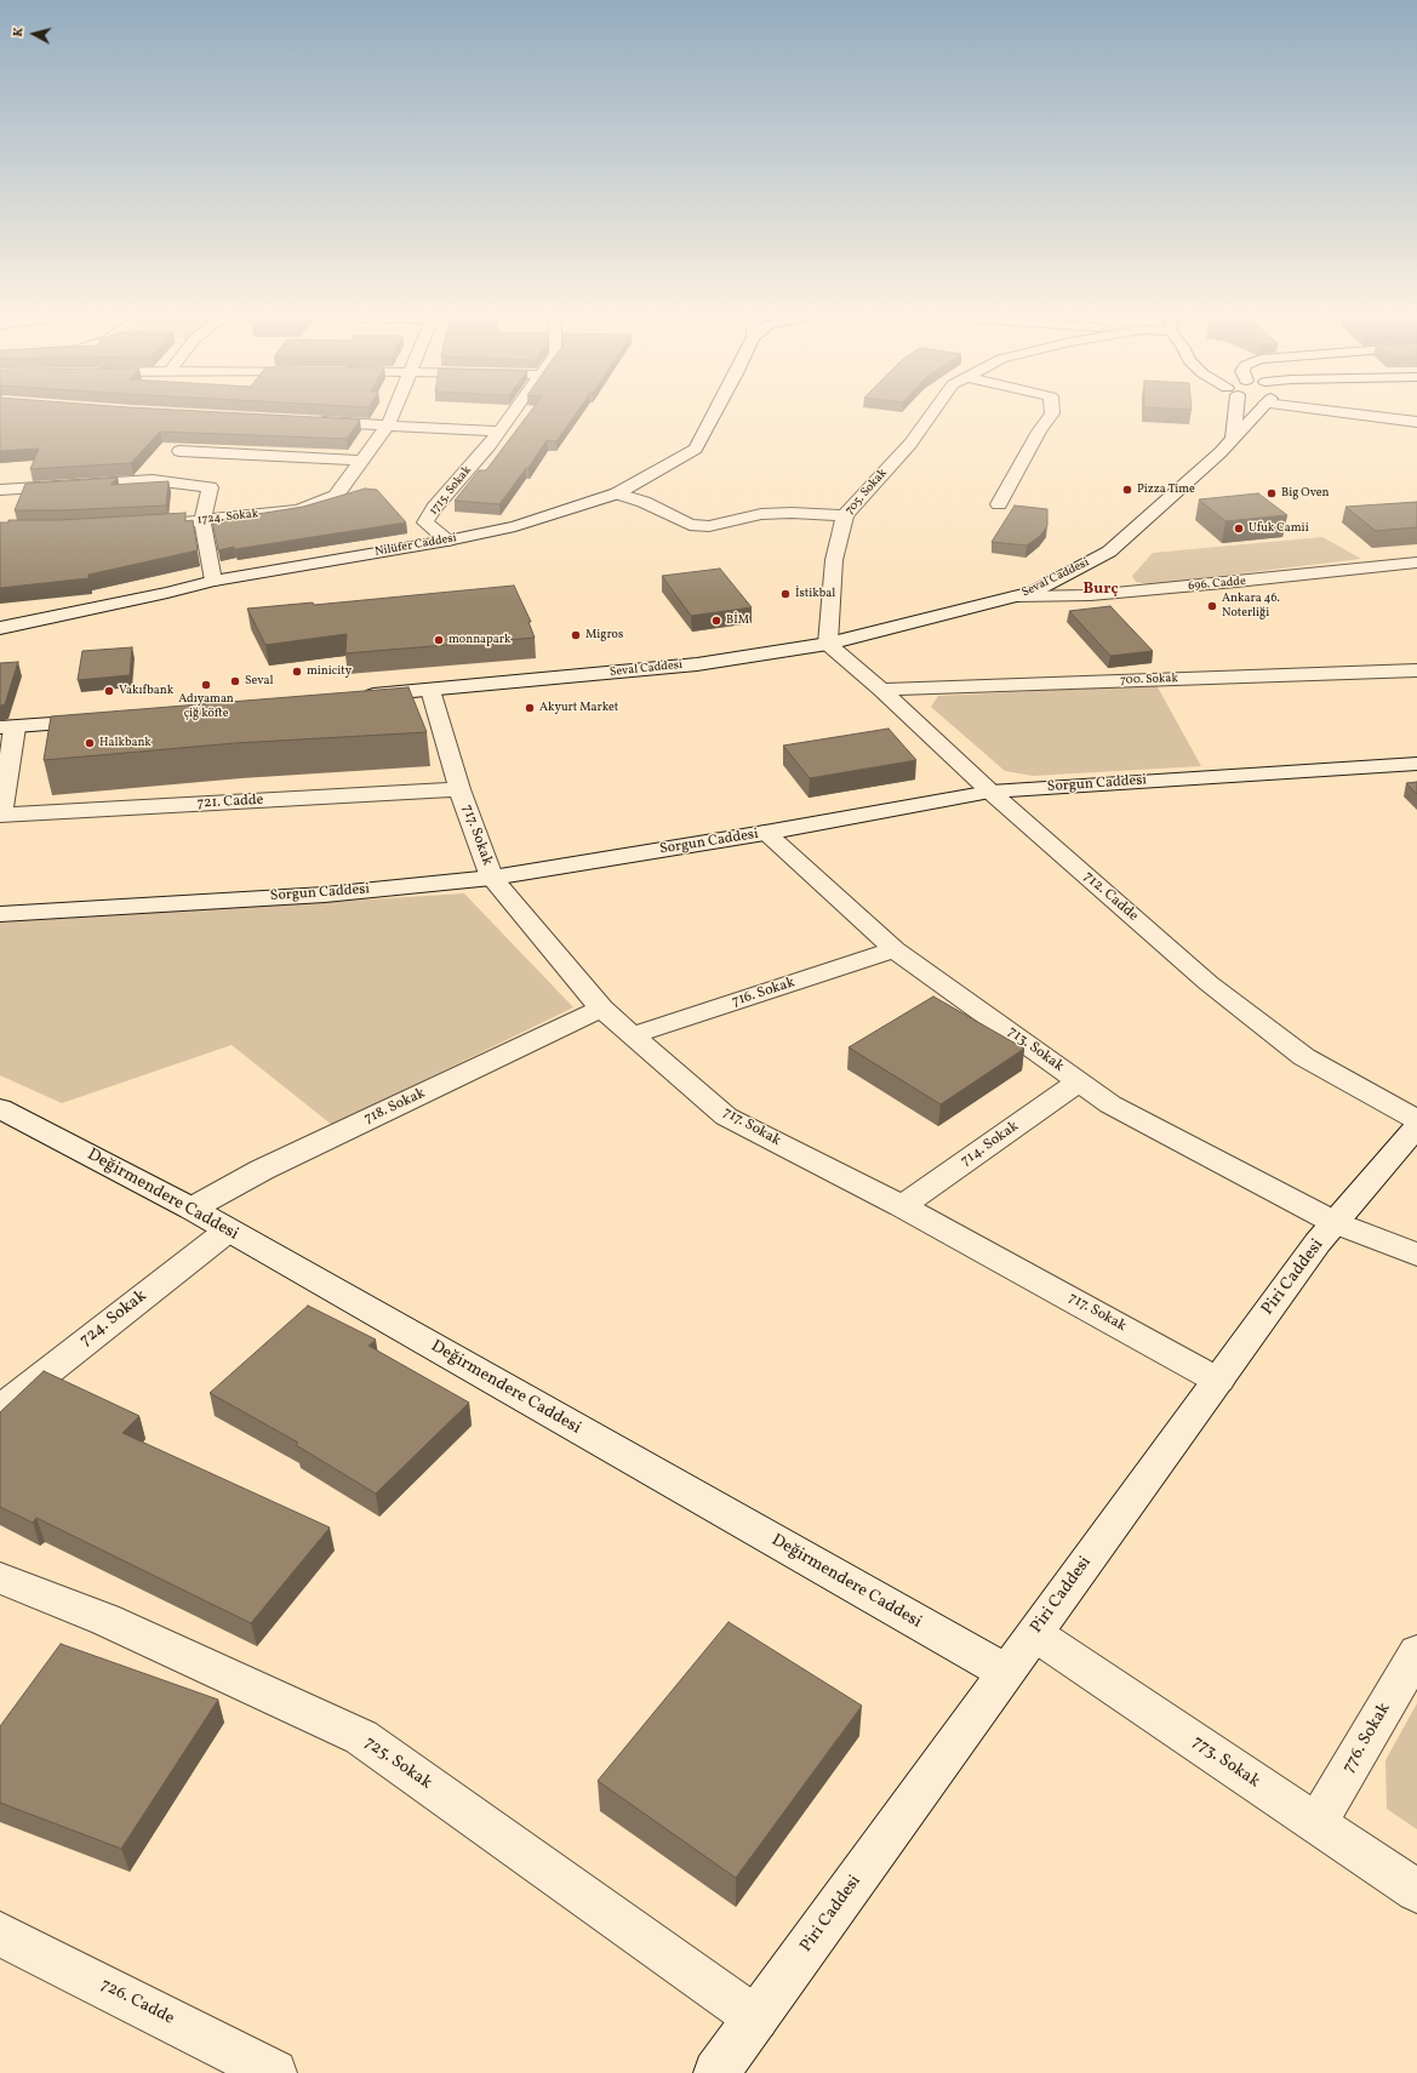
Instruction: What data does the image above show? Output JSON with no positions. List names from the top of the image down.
{
  "streets": {
    "street": [
      "1715. Sokak",
      "705. Sokak",
      "1724. Sokak",
      "Nilüfer Caddesi",
      "Seval Caddesi",
      "696. Cadde",
      "700. Sokak",
      "Sorgun Caddesi",
      "721. Cadde",
      "717. Sokak",
      "712. Cadde",
      "716. Sokak",
      "713. Sokak",
      "718. Sokak",
      "714. Sokak",
      "Değirmendere Caddesi",
      "Piri Caddesi",
      "724. Sokak",
      "776. Sokak",
      "773. Sokak",
      "725. Sokak",
      "726. Cadde"
    ]
  },
  "crossings": [
    ["1715. Sokak", "Nilüfer Caddesi"],
    ["705. Sokak", "Seval Caddesi"],
    ["705. Sokak", "712. Cadde"],
    ["Seval Caddesi", "696. Cadde"],
    ["Seval Caddesi", "717. Sokak"],
    ["Seval Caddesi", "712. Cadde"],
    ["700. Sokak", "712. Cadde"],
    ["Sorgun Caddesi", "717. Sokak"],
    ["Sorgun Caddesi", "712. Cadde"],
    ["Sorgun Caddesi", "713. Sokak"],
    ["721. Cadde", "717. Sokak"],
    ["717. Sokak", "716. Sokak"],
    ["717. Sokak", "718. Sokak"],
    ["717. Sokak", "714. Sokak"],
    ["717. Sokak", "Piri Caddesi"],
    ["716. Sokak", "713. Sokak"],
    ["713. Sokak", "714. Sokak"],
    ["713. Sokak", "Piri Caddesi"],
    ["718. Sokak", "Değirmendere Caddesi"],
    ["Değirmendere Caddesi", "Piri Caddesi"],
    ["Değirmendere Caddesi", "724. Sokak"],
    ["Piri Caddesi", "773. Sokak"],
    ["Piri Caddesi", "725. Sokak"],
    ["776. Sokak", "773. Sokak"]
  ],
  "districts": ["Burç"],
  "places": [
    "Pizza Time",
    "Big Oven",
    "Ufuk Camii",
    "İstikbal",
    "Ankara 46. Noterliği",
    "BİM",
    "Migros",
    "monnapark",
    "minicity",
    "Seval",
    "Adıyaman çiğ köfte",
    "Vakıfbank",
    "Akyurt Market",
    "Halkbank"
  ],
  "north": "left"
}
